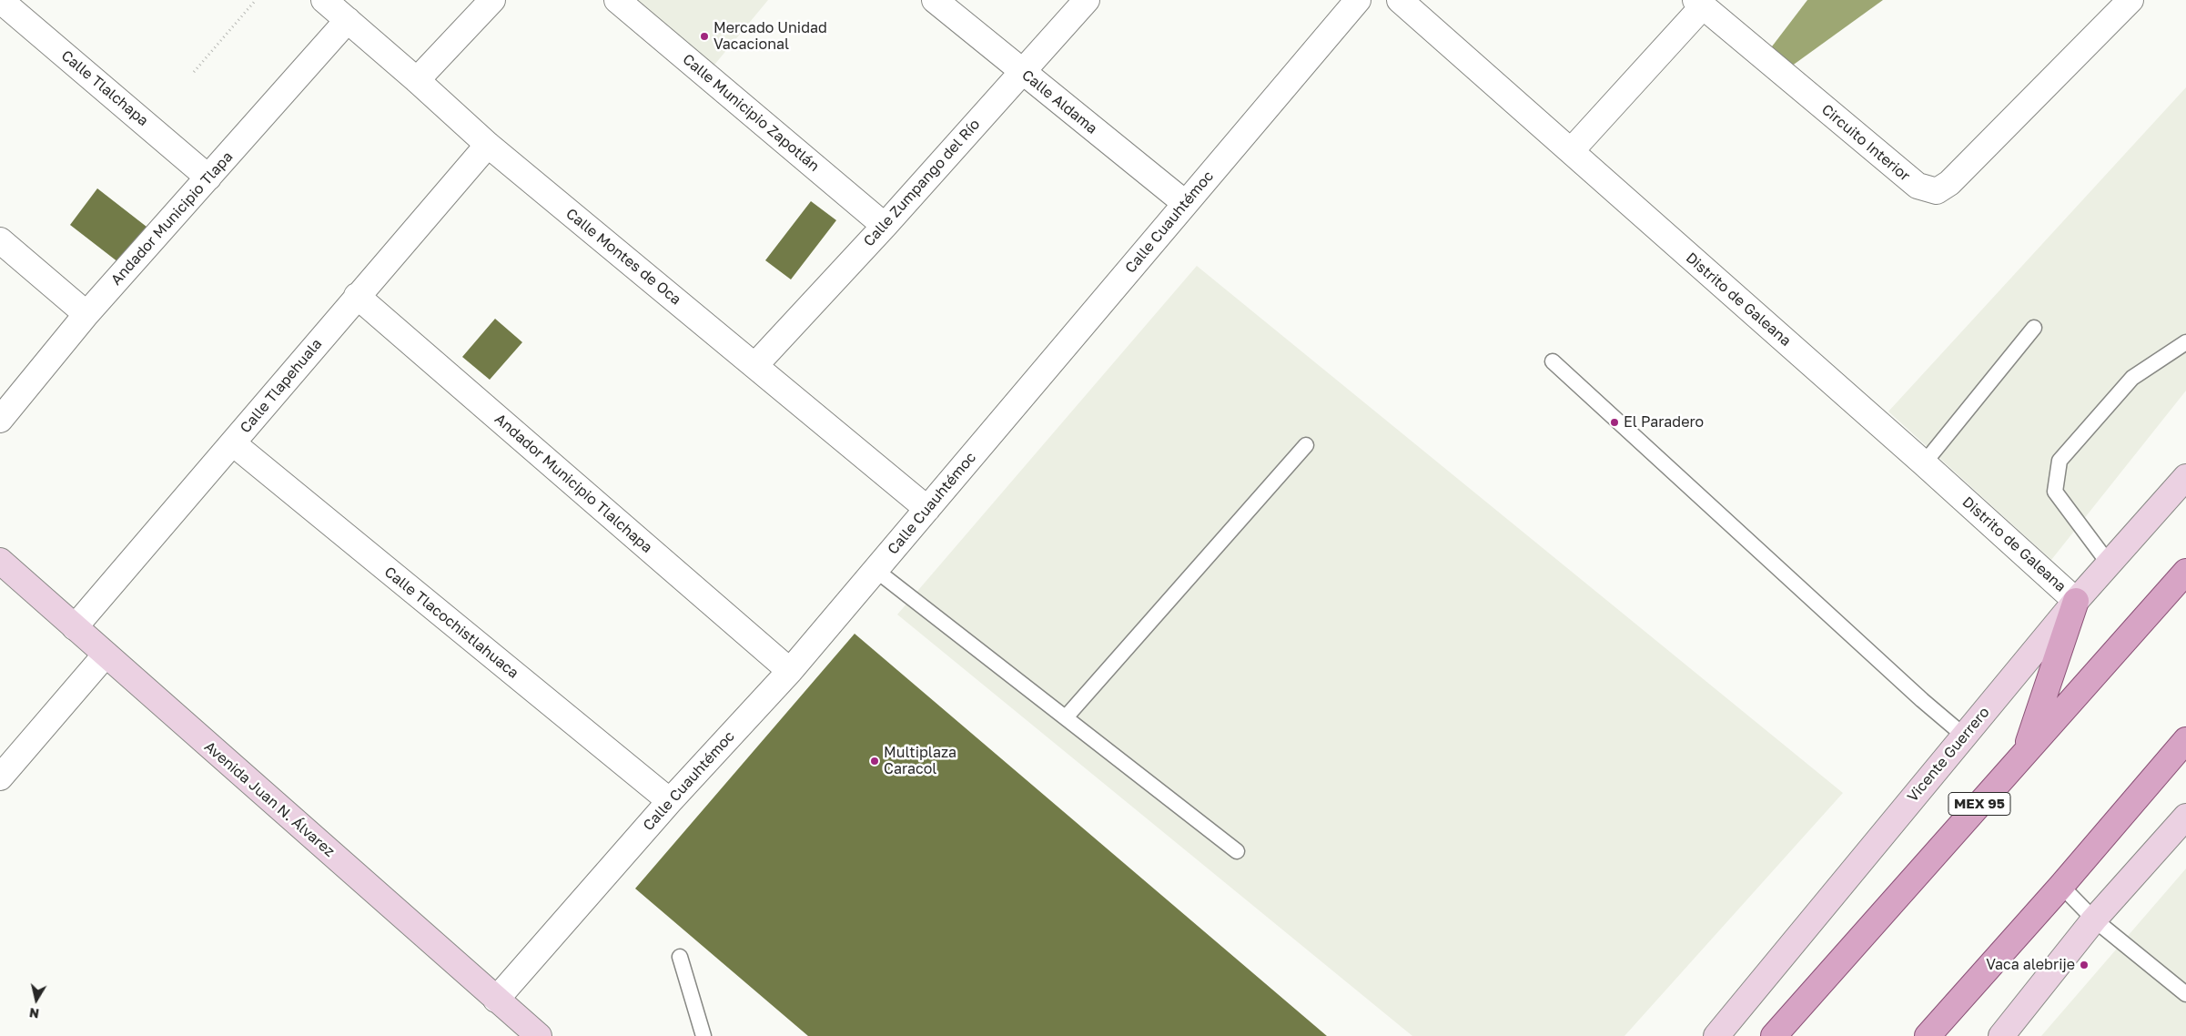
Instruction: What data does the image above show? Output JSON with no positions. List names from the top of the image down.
{
  "streets": {
    "main road": ["Vicente Guerrero", "Avenida Juan N. Álvarez", "MEX 95"],
    "street": [
      "Calle Tlalchapa",
      "Calle Aldama",
      "Calle Municipio Zapotlán",
      "Circuito Interior",
      "Calle Zumpango del Río",
      "Andador Municipio Tlapa",
      "Calle Cuauhtémoc",
      "Calle Montes de Oca",
      "Distrito de Galeana",
      "Calle Tlapehuala",
      "Andador Municipio Tlalchapa",
      "Calle Tlacochistlahuaca"
    ]
  },
  "crossings": [
    ["Calle Tlalchapa", "Andador Municipio Tlapa"],
    ["Calle Aldama", "Calle Zumpango del Río"],
    ["Calle Aldama", "Calle Cuauhtémoc"],
    ["Calle Municipio Zapotlán", "Calle Zumpango del Río"],
    ["Calle Zumpango del Río", "Calle Montes de Oca"],
    ["Andador Municipio Tlapa", "Calle Montes de Oca"],
    ["Calle Cuauhtémoc", "Calle Montes de Oca"],
    ["Calle Cuauhtémoc", "Andador Municipio Tlalchapa"],
    ["Calle Cuauhtémoc", "Calle Tlacochistlahuaca"],
    ["Calle Cuauhtémoc", "Avenida Juan N. Álvarez"],
    ["Calle Montes de Oca", "Calle Tlapehuala"],
    ["Distrito de Galeana", "Vicente Guerrero"],
    ["Calle Tlapehuala", "Andador Municipio Tlalchapa"],
    ["Calle Tlapehuala", "Calle Tlacochistlahuaca"],
    ["Calle Tlapehuala", "Avenida Juan N. Álvarez"]
  ],
  "places": [
    "Mercado Unidad Vacacional",
    "El Paradero",
    "Multiplaza Caracol",
    "Vaca alebrije"
  ],
  "north": "bottom"
}
